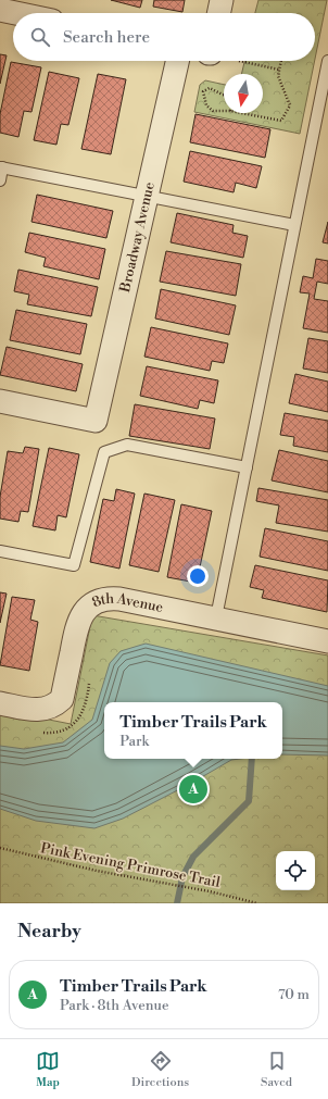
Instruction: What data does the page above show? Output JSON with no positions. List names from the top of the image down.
{
  "streets": {
    "street": ["Broadway Avenue", "8th Avenue"],
    "path": ["Pink Evening Primrose Trail"]
  },
  "north": "bottom",
  "page": {
    "search": "Search here",
    "popup": ["Timber Trails Park", "Park"],
    "pins": "A",
    "heading": "Nearby",
    "list": [
      {
        "mark": "A",
        "name": "Timber Trails Park",
        "note": "Park · 8th Avenue",
        "value": "70 m"
      }
    ],
    "nav": ["Map", "Directions", "Saved"]
  }
}
